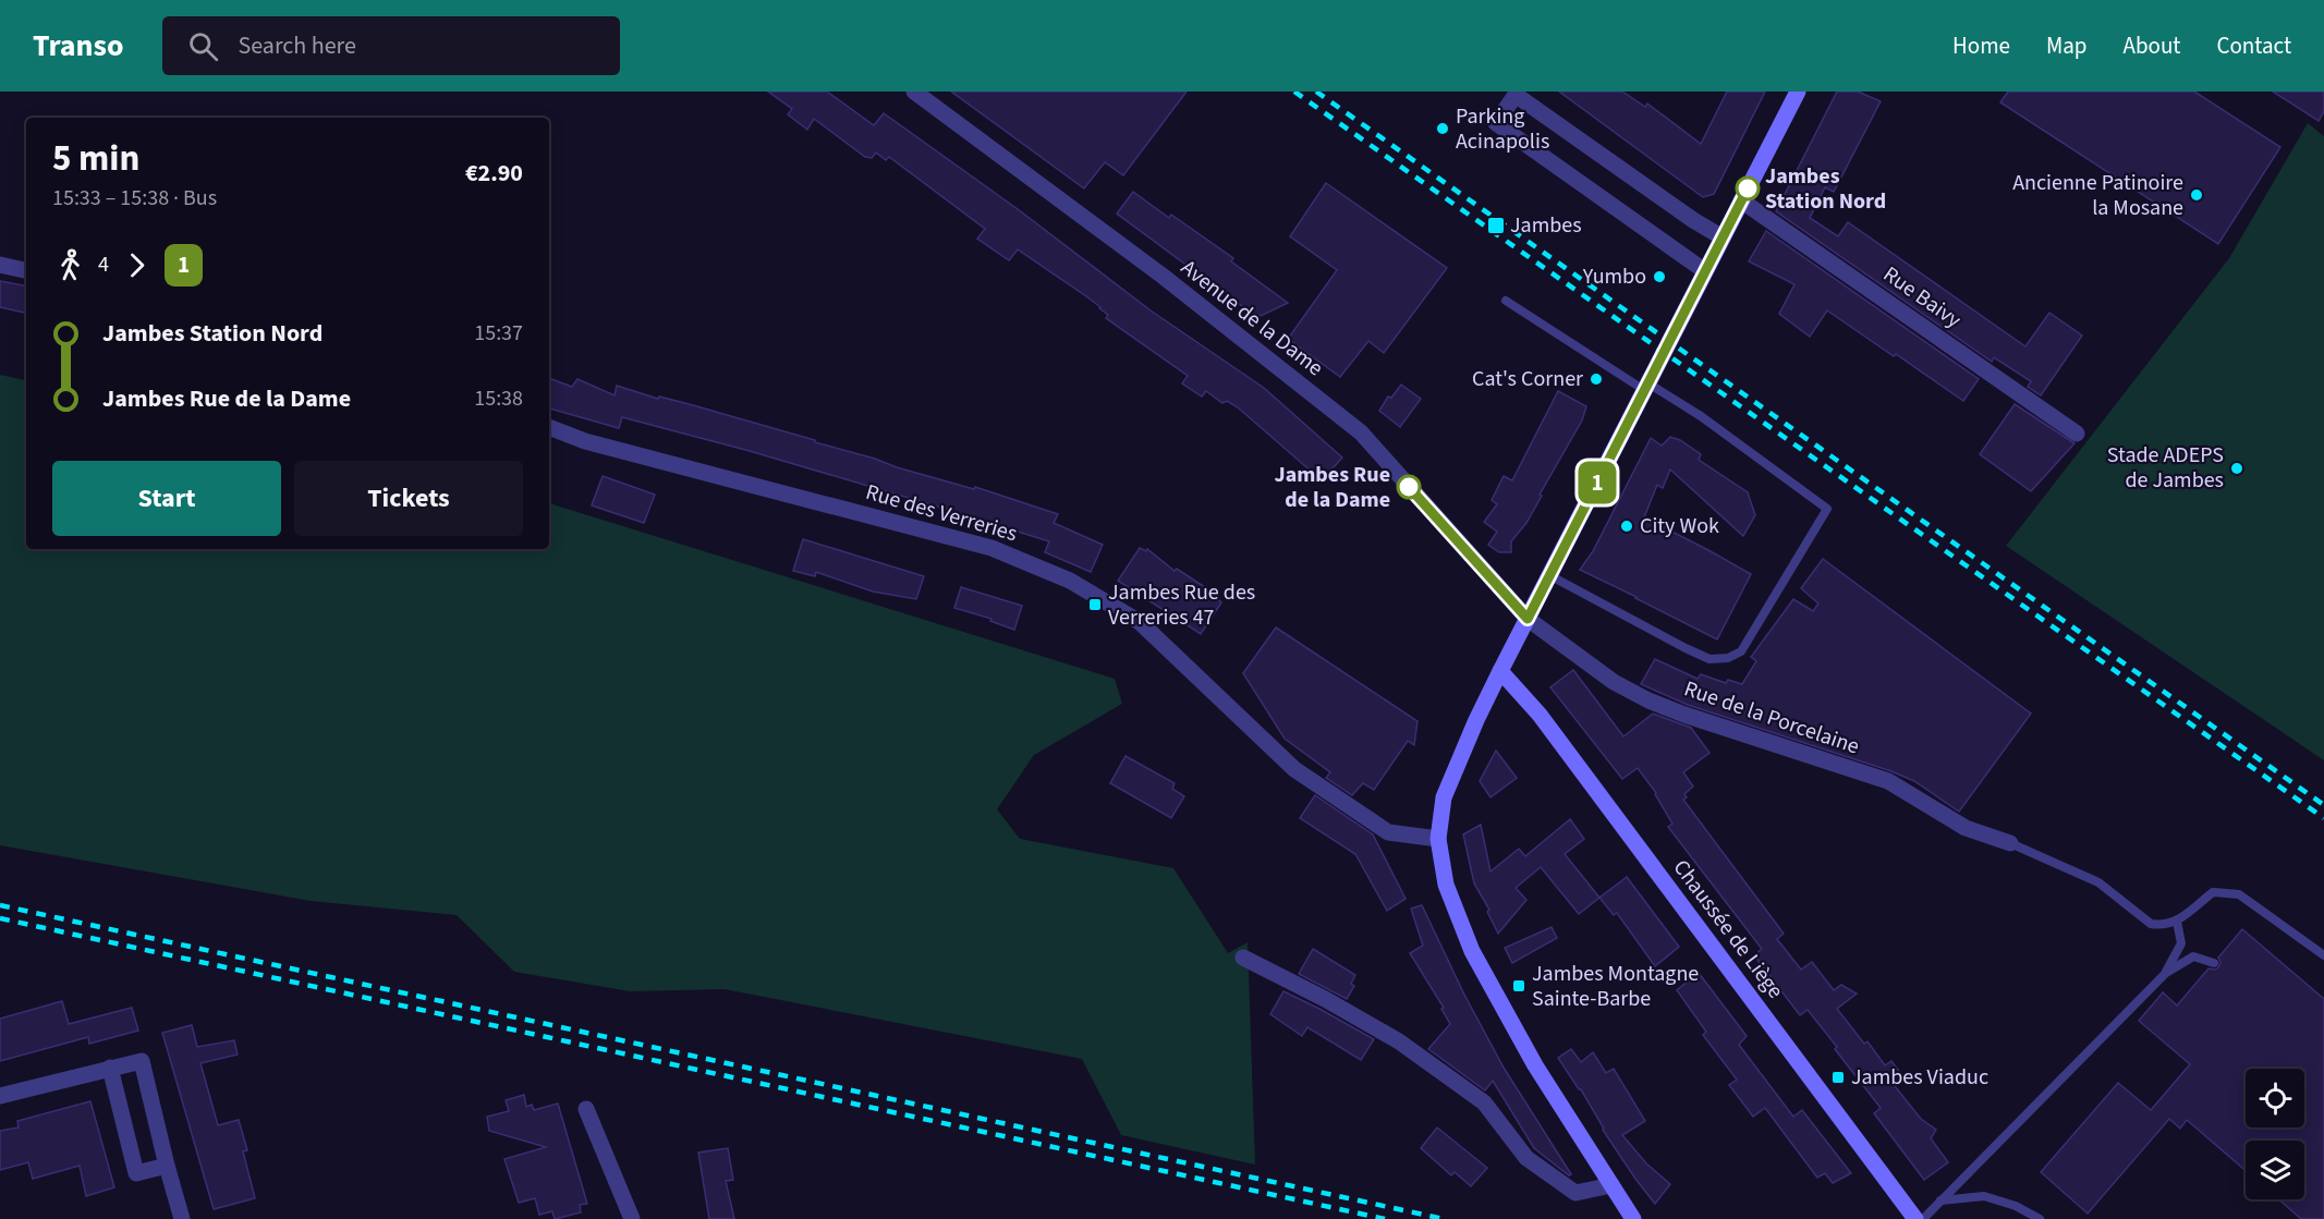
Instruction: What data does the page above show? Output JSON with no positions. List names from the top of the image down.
{
  "streets": {
    "main road": ["Chaussée de Liège"],
    "street": [
      "Rue Baivy",
      "Avenue de la Dame",
      "Rue des Verreries",
      "Rue de la Porcelaine"
    ]
  },
  "crossings": [
    ["Avenue de la Dame", "Rue de la Porcelaine"]
  ],
  "places": {
    "other": [
      "Parking Acinapolis",
      "Jambes Station Nord",
      "Ancienne Patinoire la Mosane",
      "Yumbo",
      "Cat's Corner",
      "Stade ADEPS de Jambes",
      "Jambes Rue de la Dame",
      "City Wok"
    ],
    "transit": [
      "Jambes",
      "Jambes Rue des Verreries 47",
      "Jambes Montagne Sainte-Barbe",
      "Jambes Viaduc"
    ]
  },
  "lines": ["bus line 1"],
  "page": {
    "header": "Transo",
    "search": "Search here",
    "nav": [
      "Home",
      "Map",
      "About",
      "Contact"
    ],
    "on_map": "1",
    "heading": ["5 min", "15:33 – 15:38 · Bus", "€2.90"],
    "legs": ["4", "1"],
    "list": [
      {
        "name": "Jambes Station Nord",
        "value": "15:37"
      },
      {
        "name": "Jambes Rue de la Dame",
        "value": "15:38"
      }
    ],
    "buttons": ["Start", "Tickets"]
  }
}
